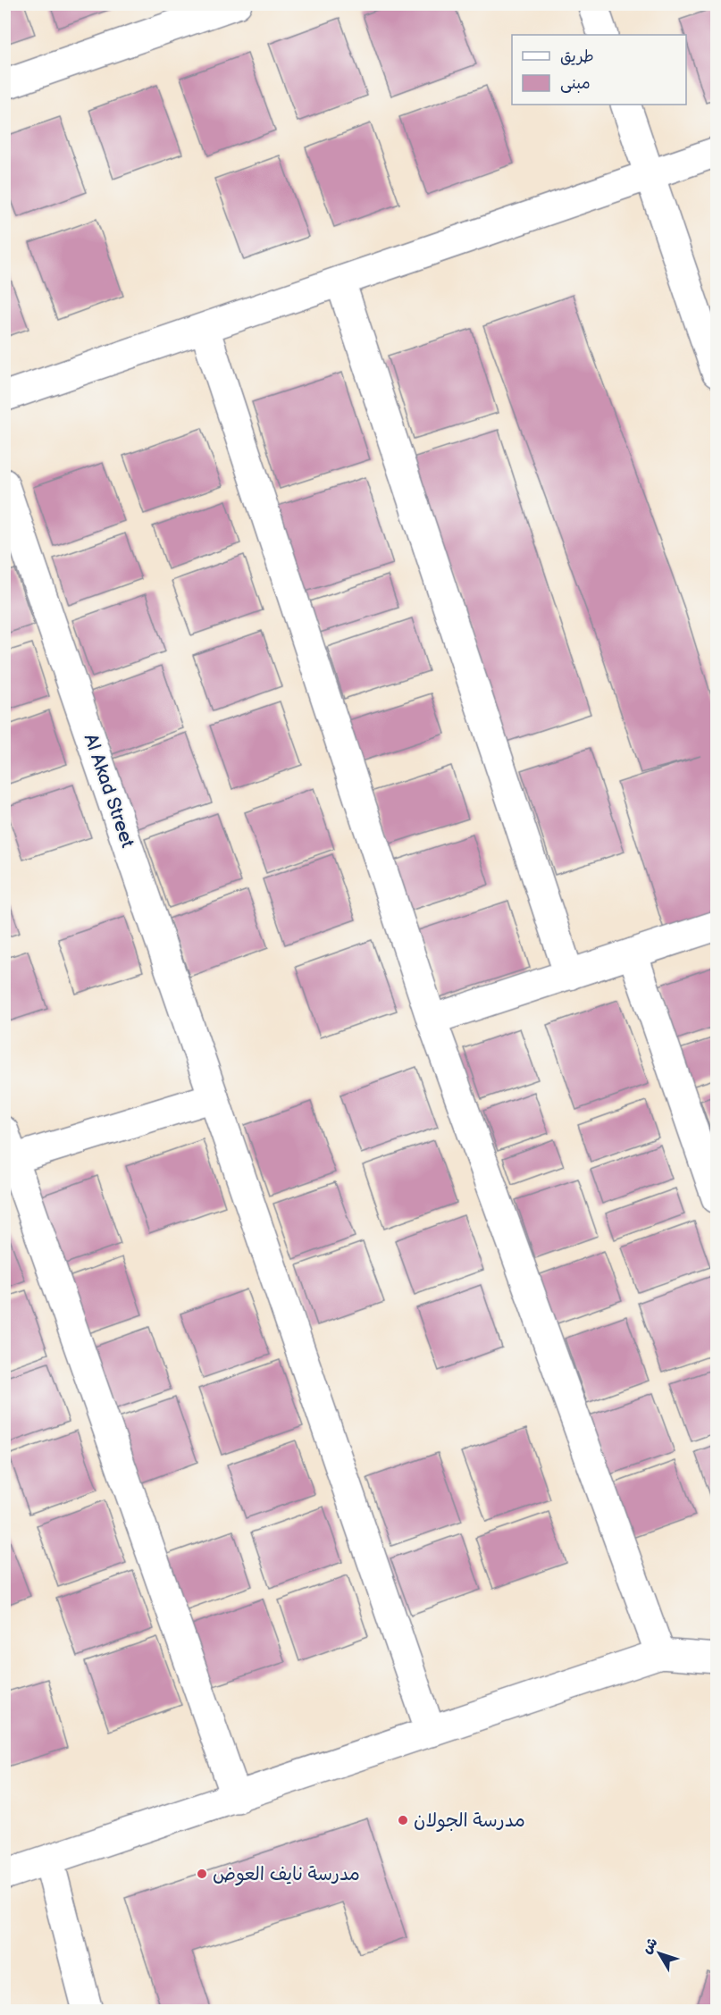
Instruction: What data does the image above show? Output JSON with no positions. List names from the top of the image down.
{
  "streets": {
    "street": ["Al Akad Street"]
  },
  "places": ["مدرسة الجولان", "مدرسة نايف العوض"],
  "legend": ["طريق", "مبنى"],
  "north": "top left"
}
